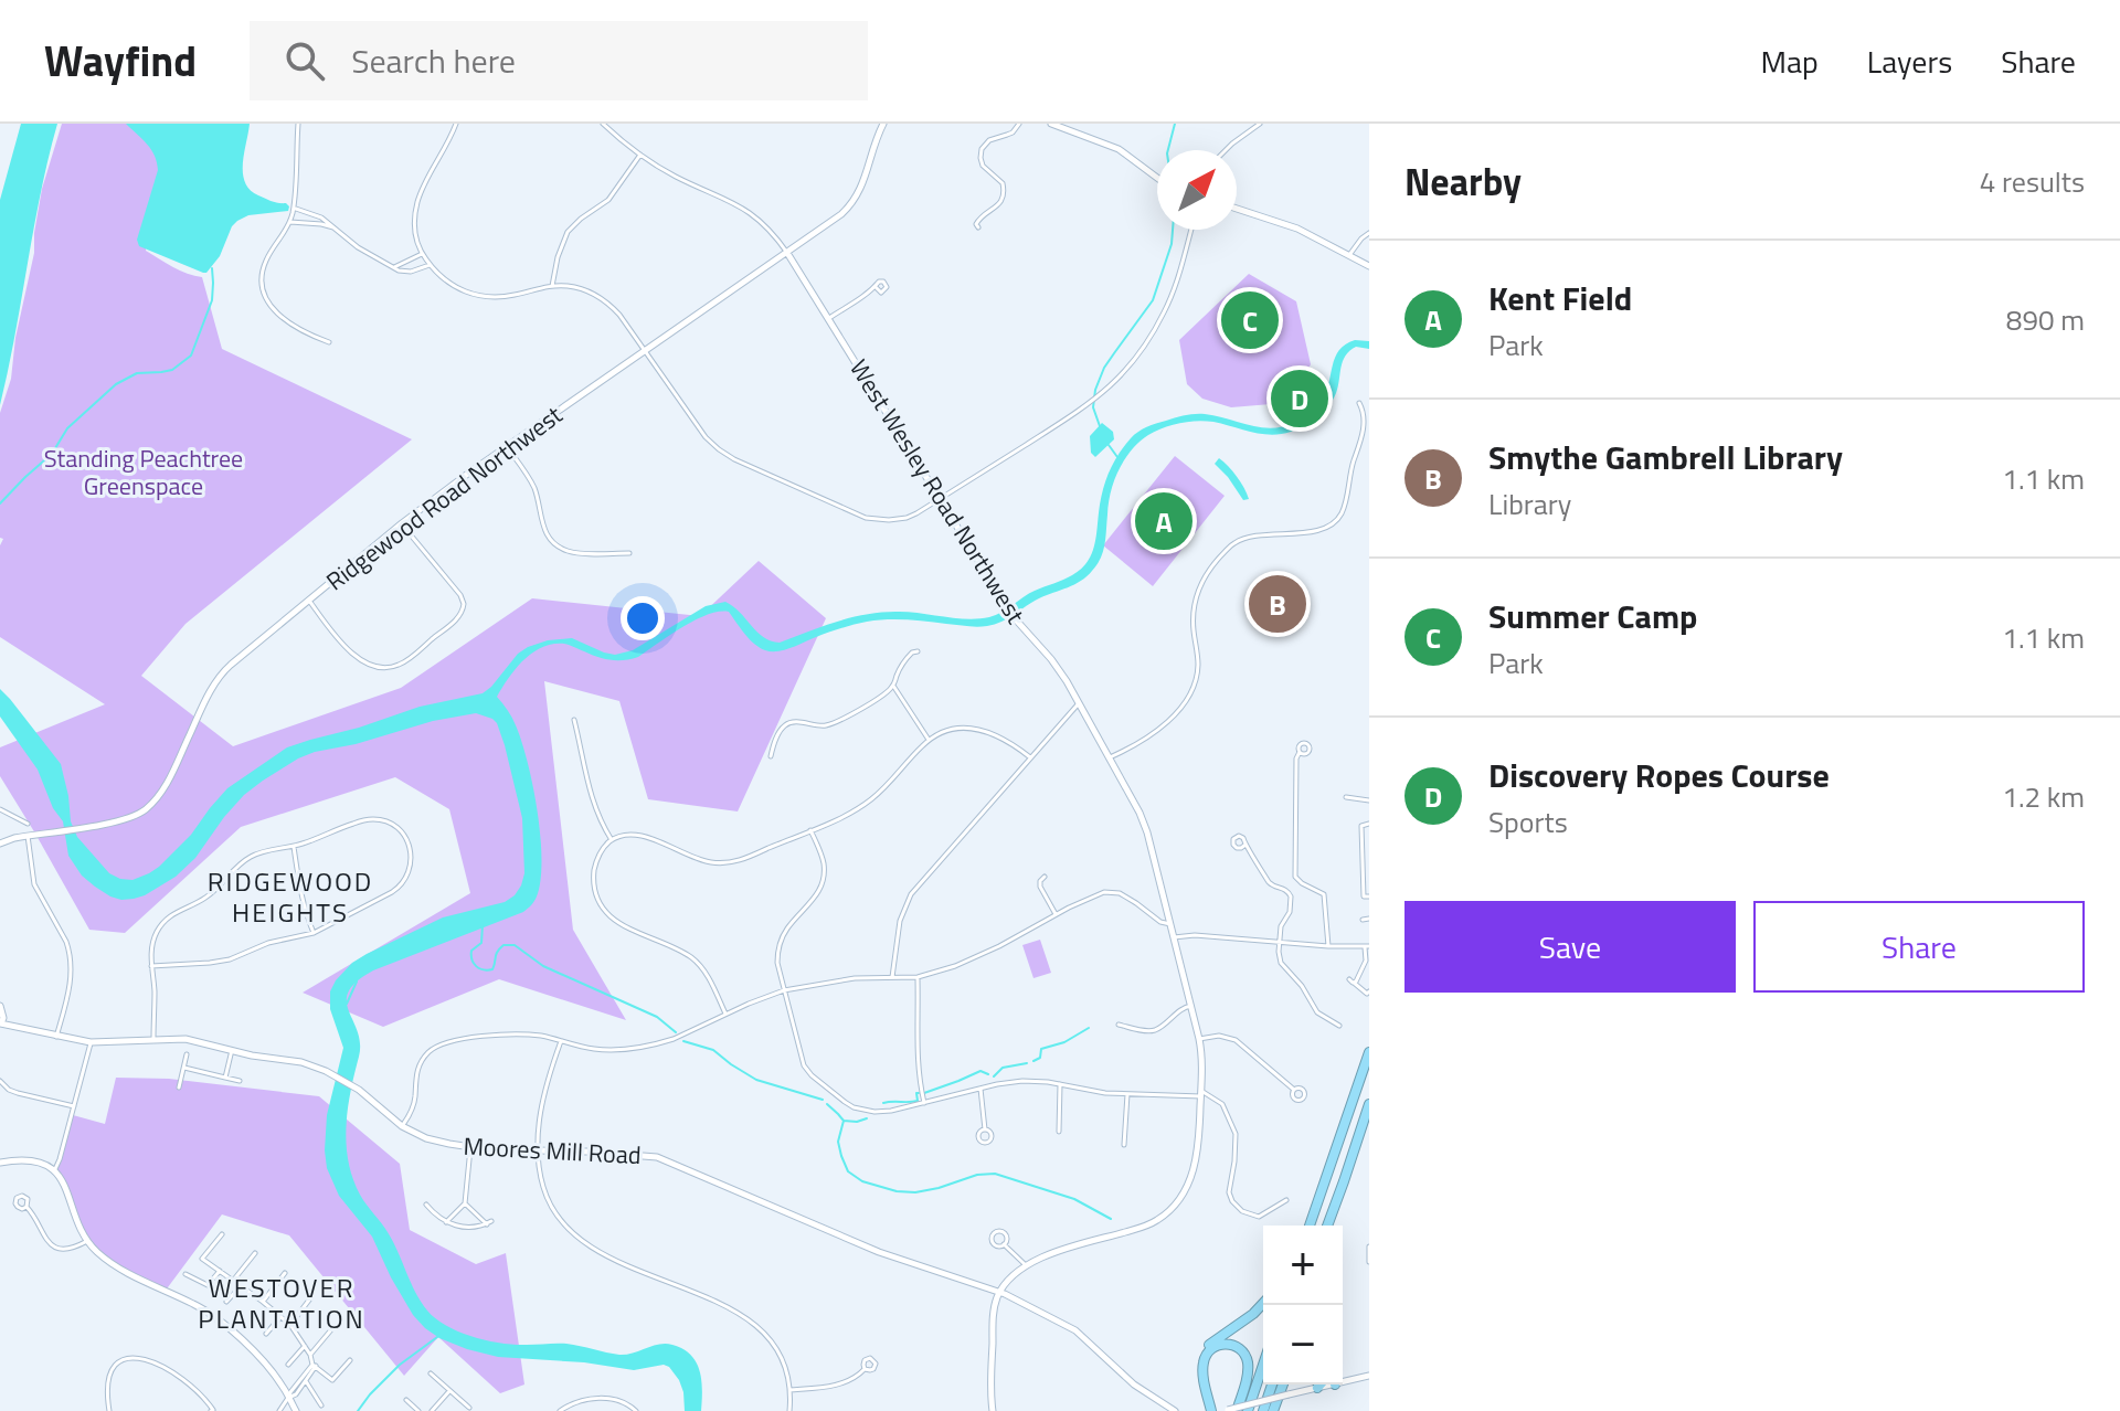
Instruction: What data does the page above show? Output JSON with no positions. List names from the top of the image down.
{
  "streets": {
    "street": ["West Wesley Road Northwest", "Ridgewood Road Northwest", "Moores Mill Road"]
  },
  "crossings": [
    ["West Wesley Road Northwest", "Ridgewood Road Northwest"],
    ["West Wesley Road Northwest", "Moores Mill Road"]
  ],
  "districts": ["RIDGEWOOD HEIGHTS", "WESTOVER PLANTATION"],
  "parks": ["Standing Peachtree Greenspace"],
  "north": "top right",
  "page": {
    "header": "Wayfind",
    "search": "Search here",
    "nav": ["Map", "Layers", "Share"],
    "heading": ["Nearby", "4 results"],
    "list": [
      {
        "mark": "A",
        "name": "Kent Field",
        "note": "Park",
        "value": "890 m"
      },
      {
        "mark": "B",
        "name": "Smythe Gambrell Library",
        "note": "Library",
        "value": "1.1 km"
      },
      {
        "mark": "C",
        "name": "Summer Camp",
        "note": "Park",
        "value": "1.1 km"
      },
      {
        "mark": "D",
        "name": "Discovery Ropes Course",
        "note": "Sports",
        "value": "1.2 km"
      }
    ],
    "pins": [
      "C",
      "D",
      "A",
      "B"
    ],
    "buttons": ["Save", "Share"],
    "map_buttons": ["+", "−"]
  }
}
